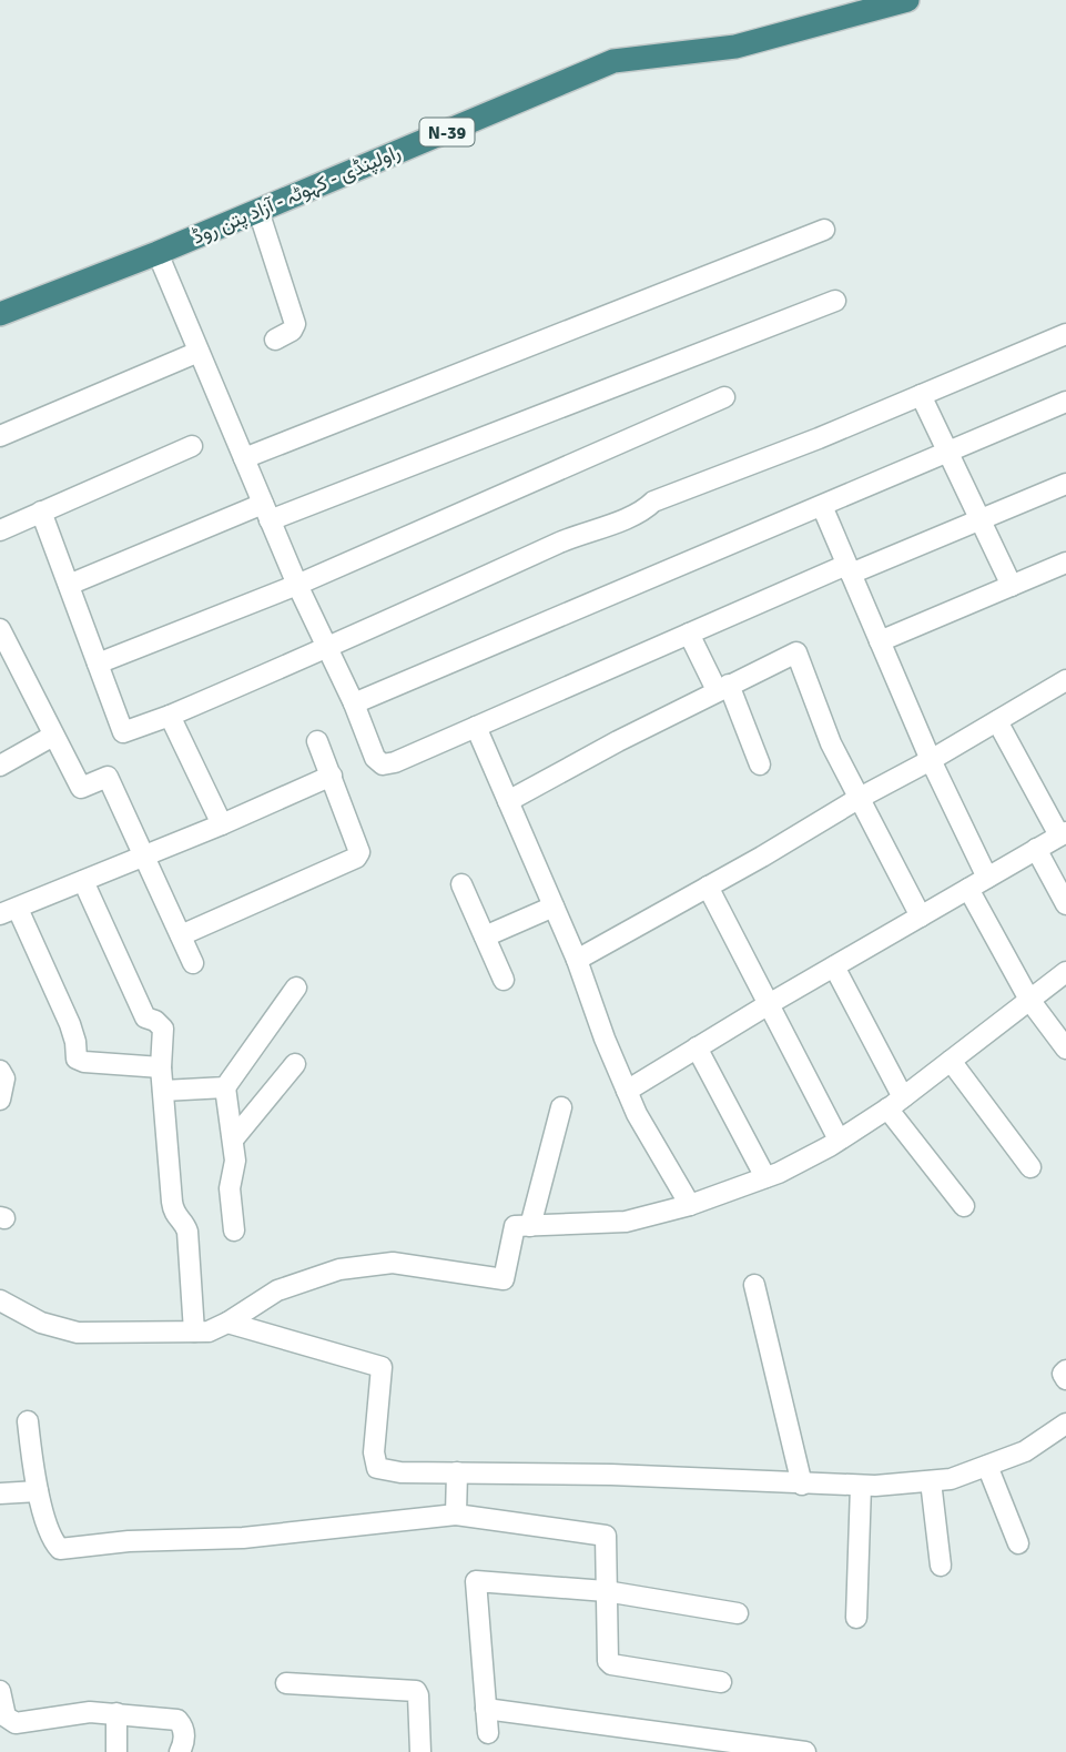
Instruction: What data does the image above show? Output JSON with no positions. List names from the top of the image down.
{
  "streets": {
    "highway": ["N-39", "راولپنڈی - کہوٹہ - آزاد پتن روڈ"]
  }
}
